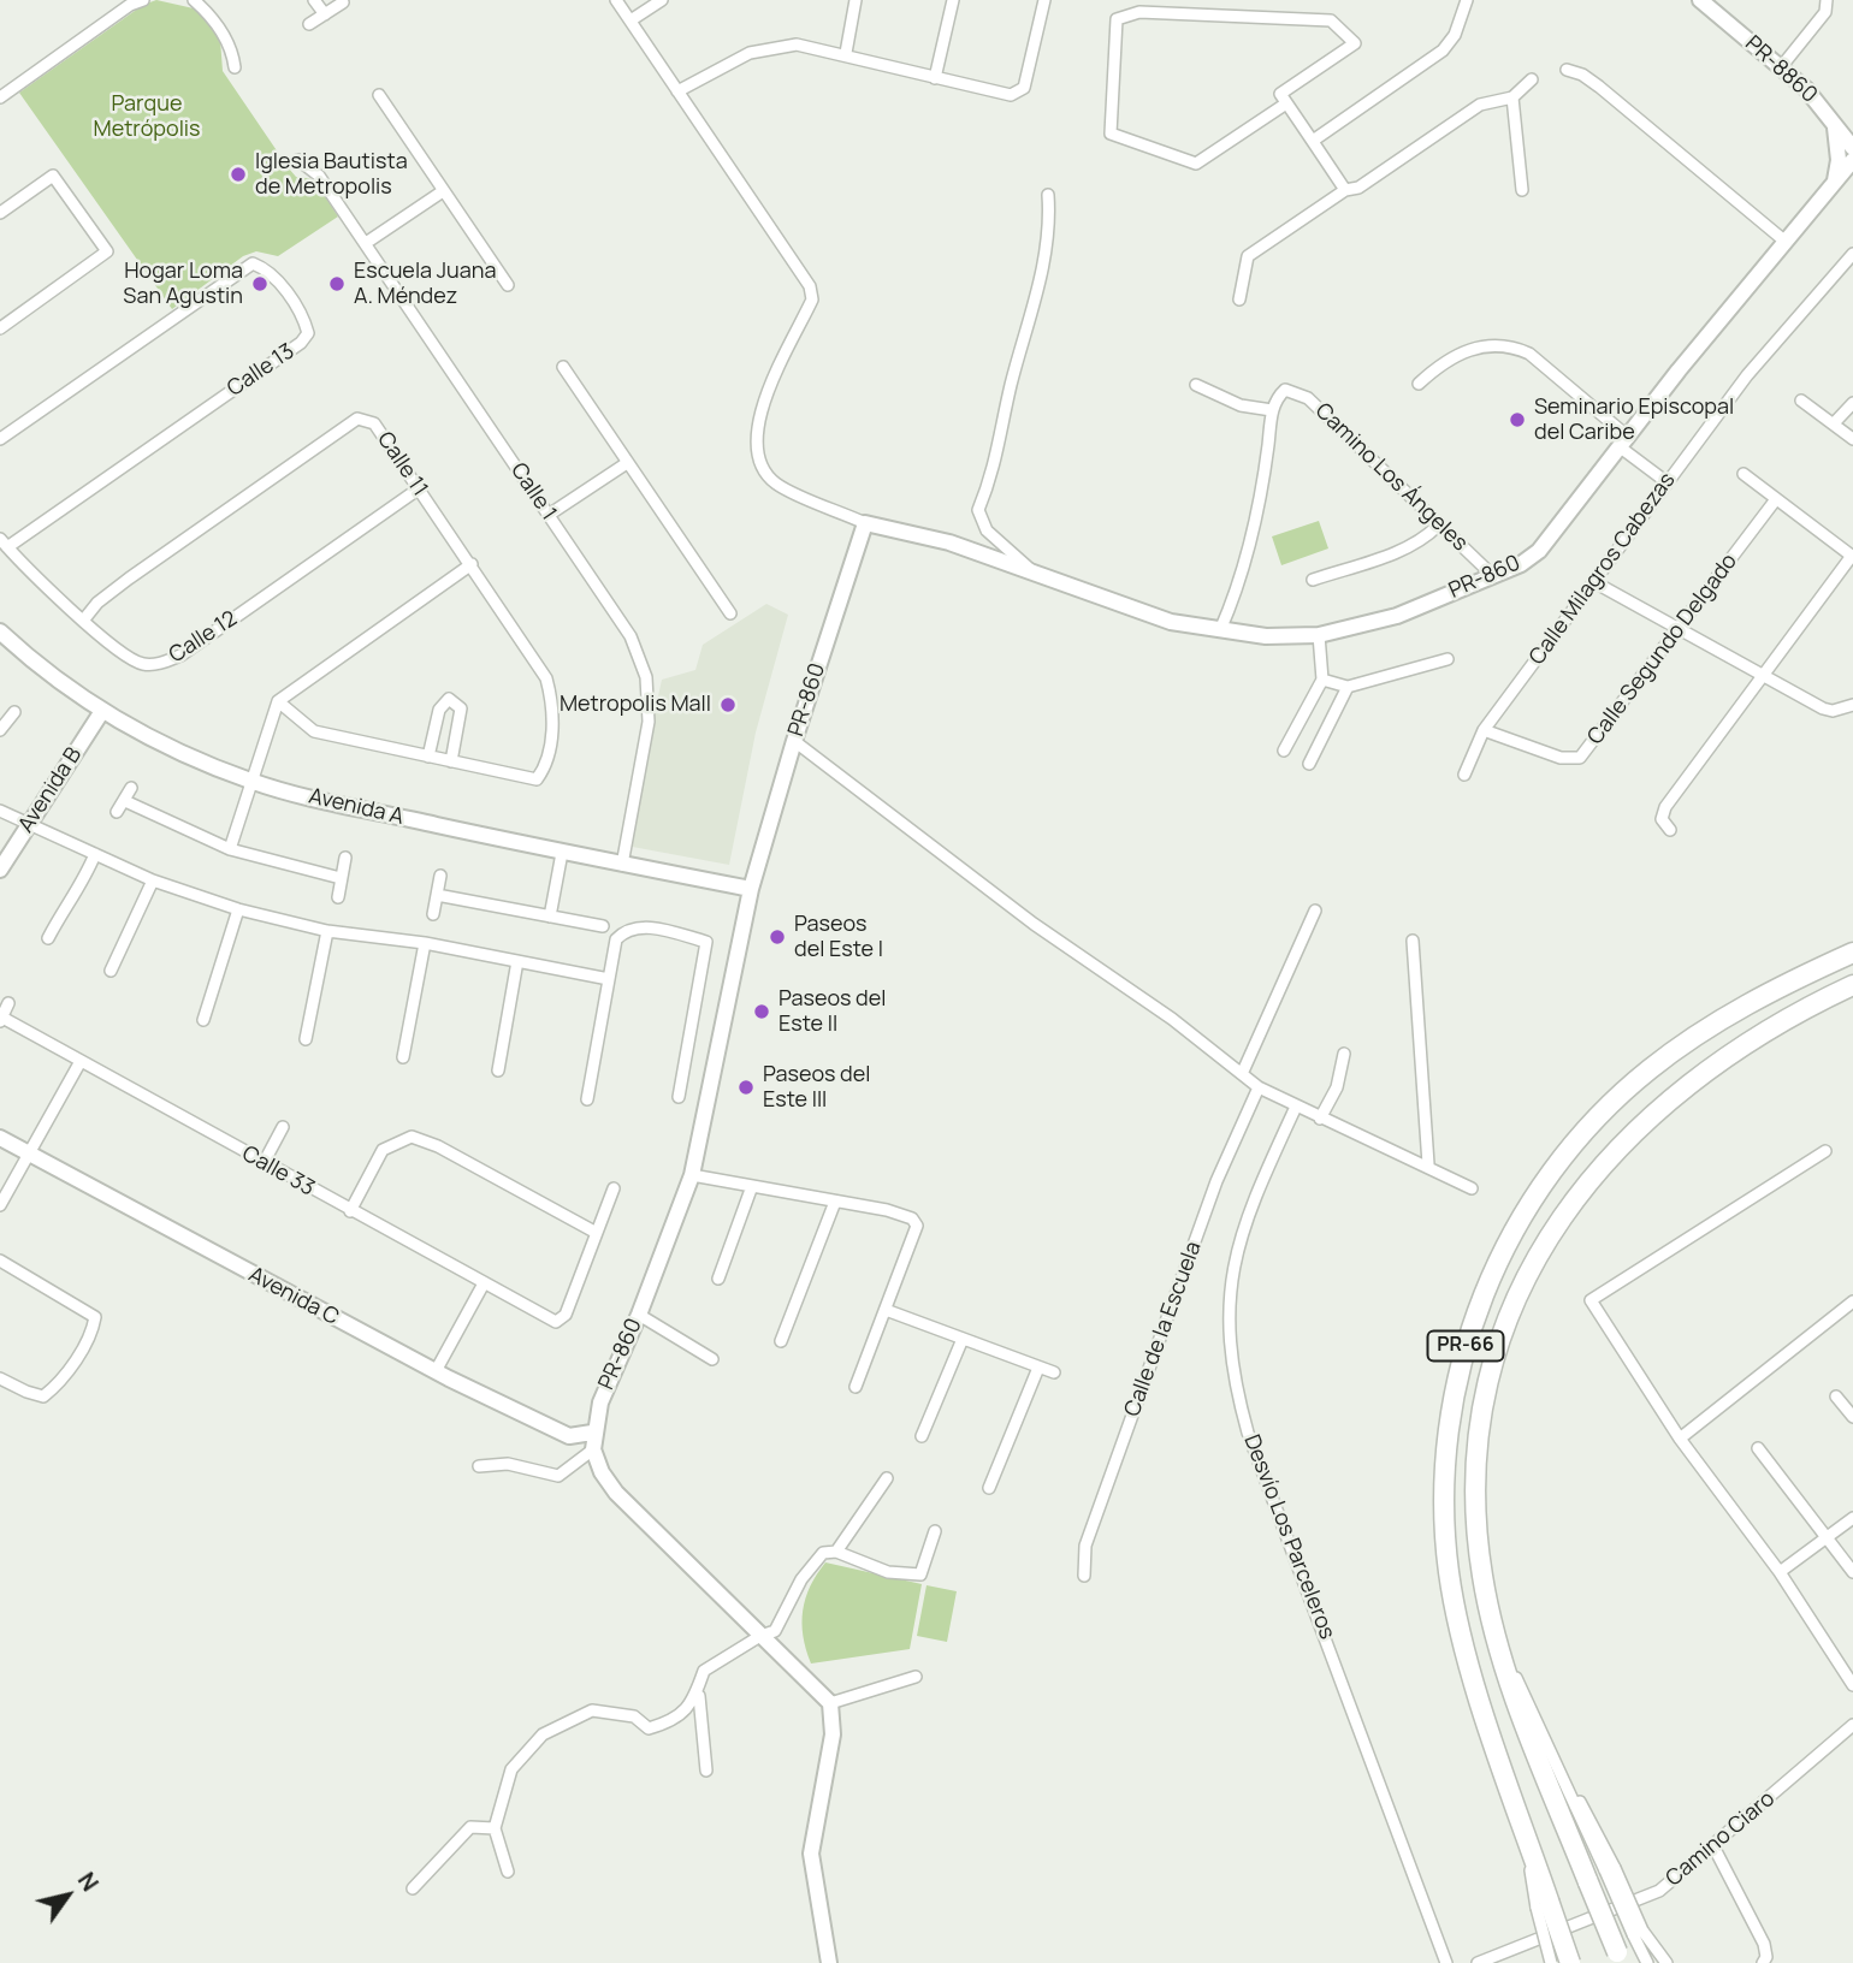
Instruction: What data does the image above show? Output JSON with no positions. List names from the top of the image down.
{
  "streets": {
    "highway": ["PR-66"],
    "street": [
      "PR-8860",
      "Calle 13",
      "Calle 11",
      "Camino Los Ángeles",
      "Calle 1",
      "Calle Milagros Cabezas",
      "PR-860",
      "Calle 12",
      "Calle Segundo Delgado",
      "Avenida B",
      "Avenida A",
      "Calle 33",
      "Avenida C",
      "Calle de la Escuela",
      "Desvío Los Parceleros",
      "Camino Ciaro"
    ]
  },
  "crossings": [
    ["Calle 13", "Calle 12"],
    ["Calle 11", "Calle 12"],
    ["Camino Los Ángeles", "PR-860"],
    ["Calle 1", "Avenida A"],
    ["Calle Milagros Cabezas", "Calle Segundo Delgado"],
    ["PR-860", "Avenida A"],
    ["PR-860", "Avenida C"],
    ["Avenida B", "Avenida A"]
  ],
  "parks": ["Parque Metrópolis"],
  "places": [
    "Iglesia Bautista de Metropolis",
    "Hogar Loma San Agustin",
    "Escuela Juana A. Méndez",
    "Seminario Episcopal del Caribe",
    "Metropolis Mall",
    "Paseos del Este I",
    "Paseos del Este II",
    "Paseos del Este III"
  ],
  "north": "top right"
}
